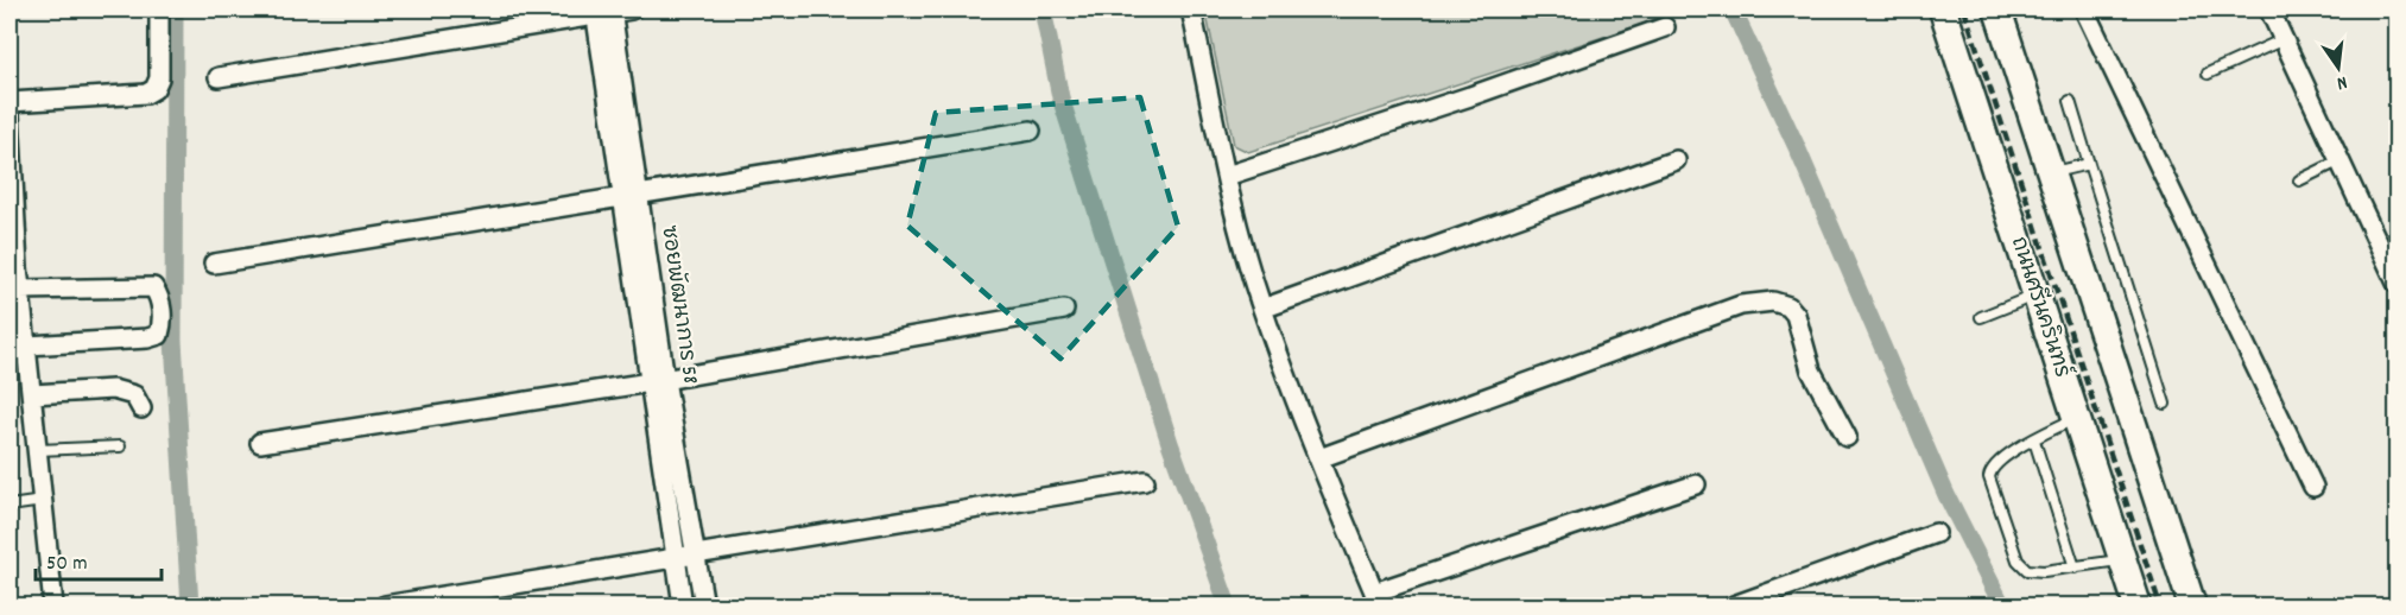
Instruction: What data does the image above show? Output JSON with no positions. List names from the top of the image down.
{
  "streets": {
    "main road": ["ถนนศรีนครินทร์"],
    "street": ["ซอยพัฒนาการ 58"]
  },
  "scale_bar": "50 m",
  "north": "bottom"
}
